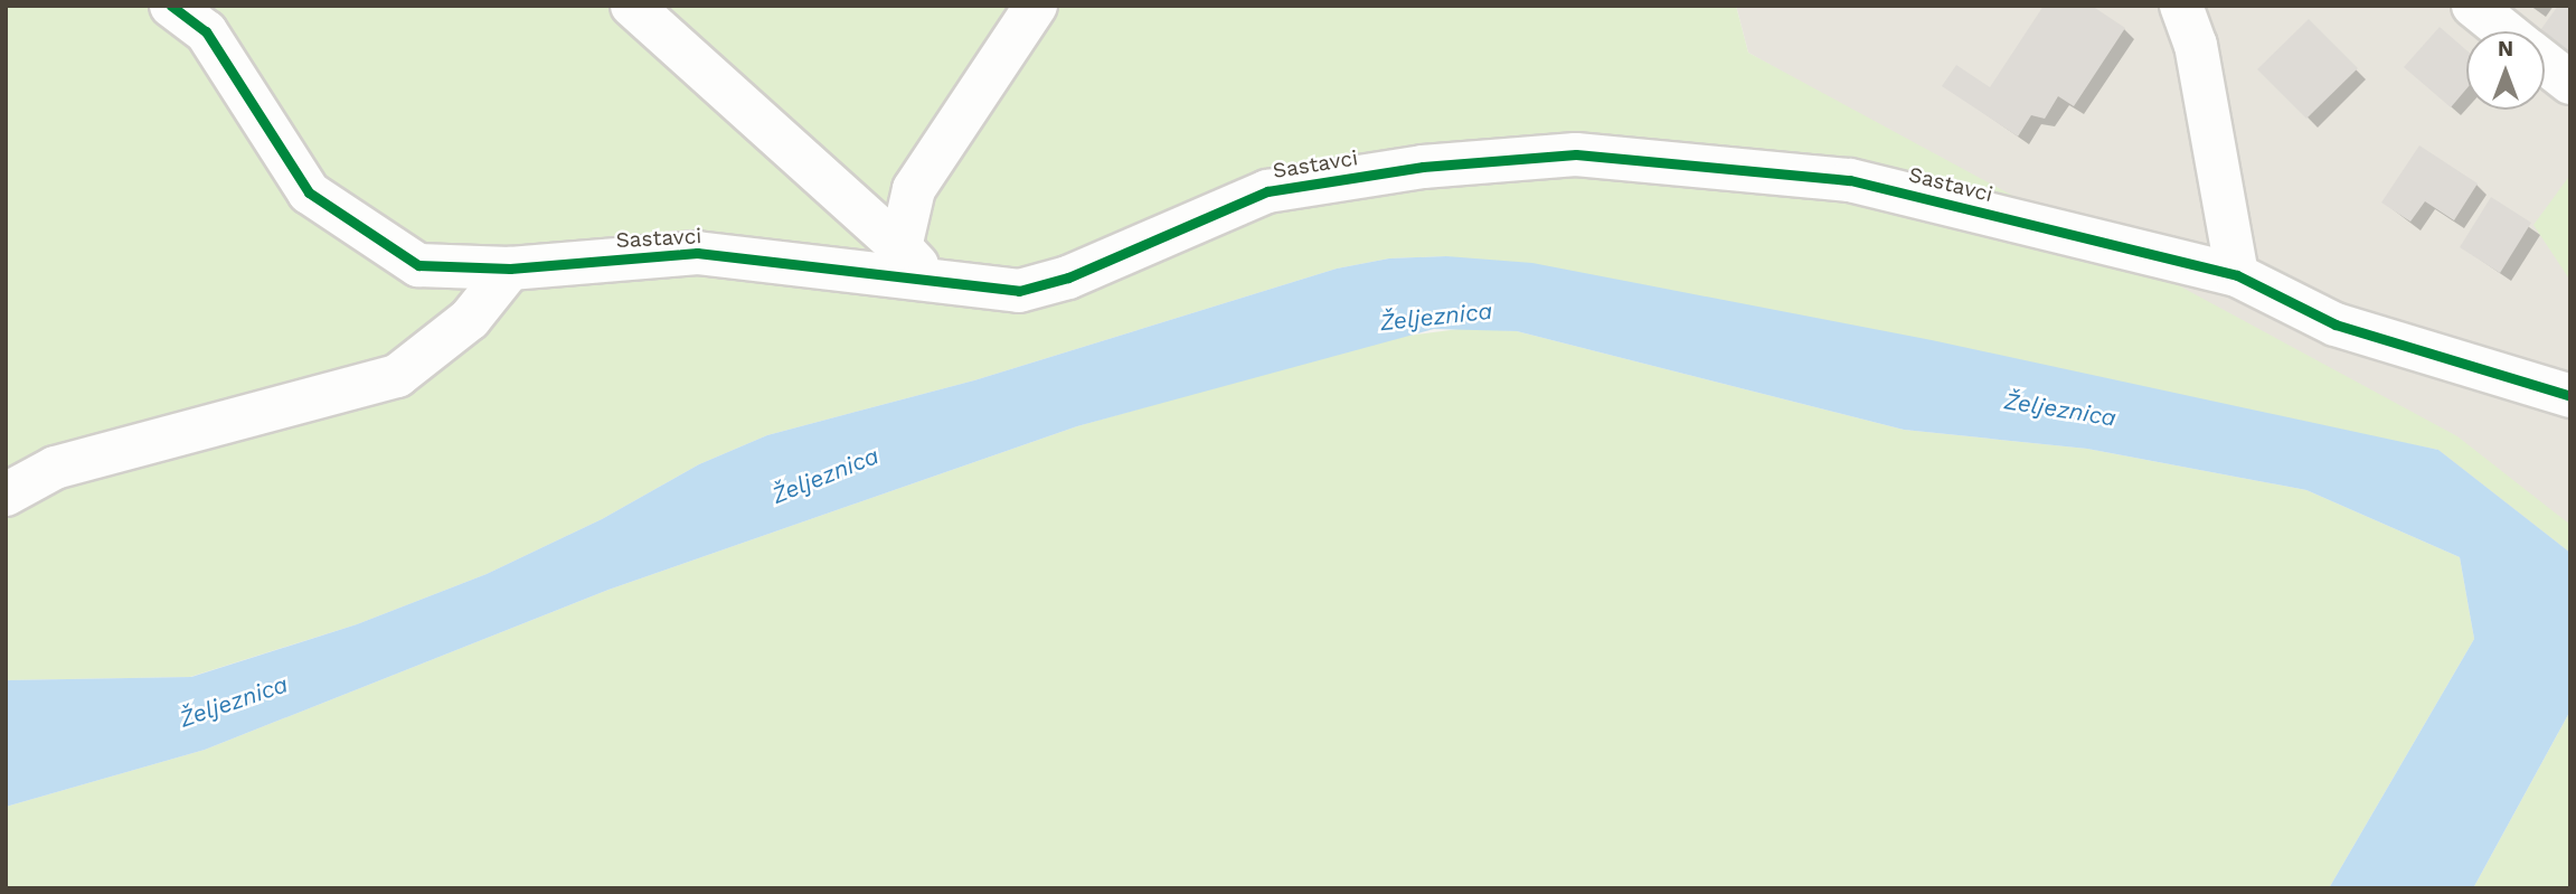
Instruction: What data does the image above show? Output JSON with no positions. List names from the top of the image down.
{
  "streets": {
    "street": ["Sastavci"]
  },
  "water": ["Željeznica"],
  "north": "top"
}
